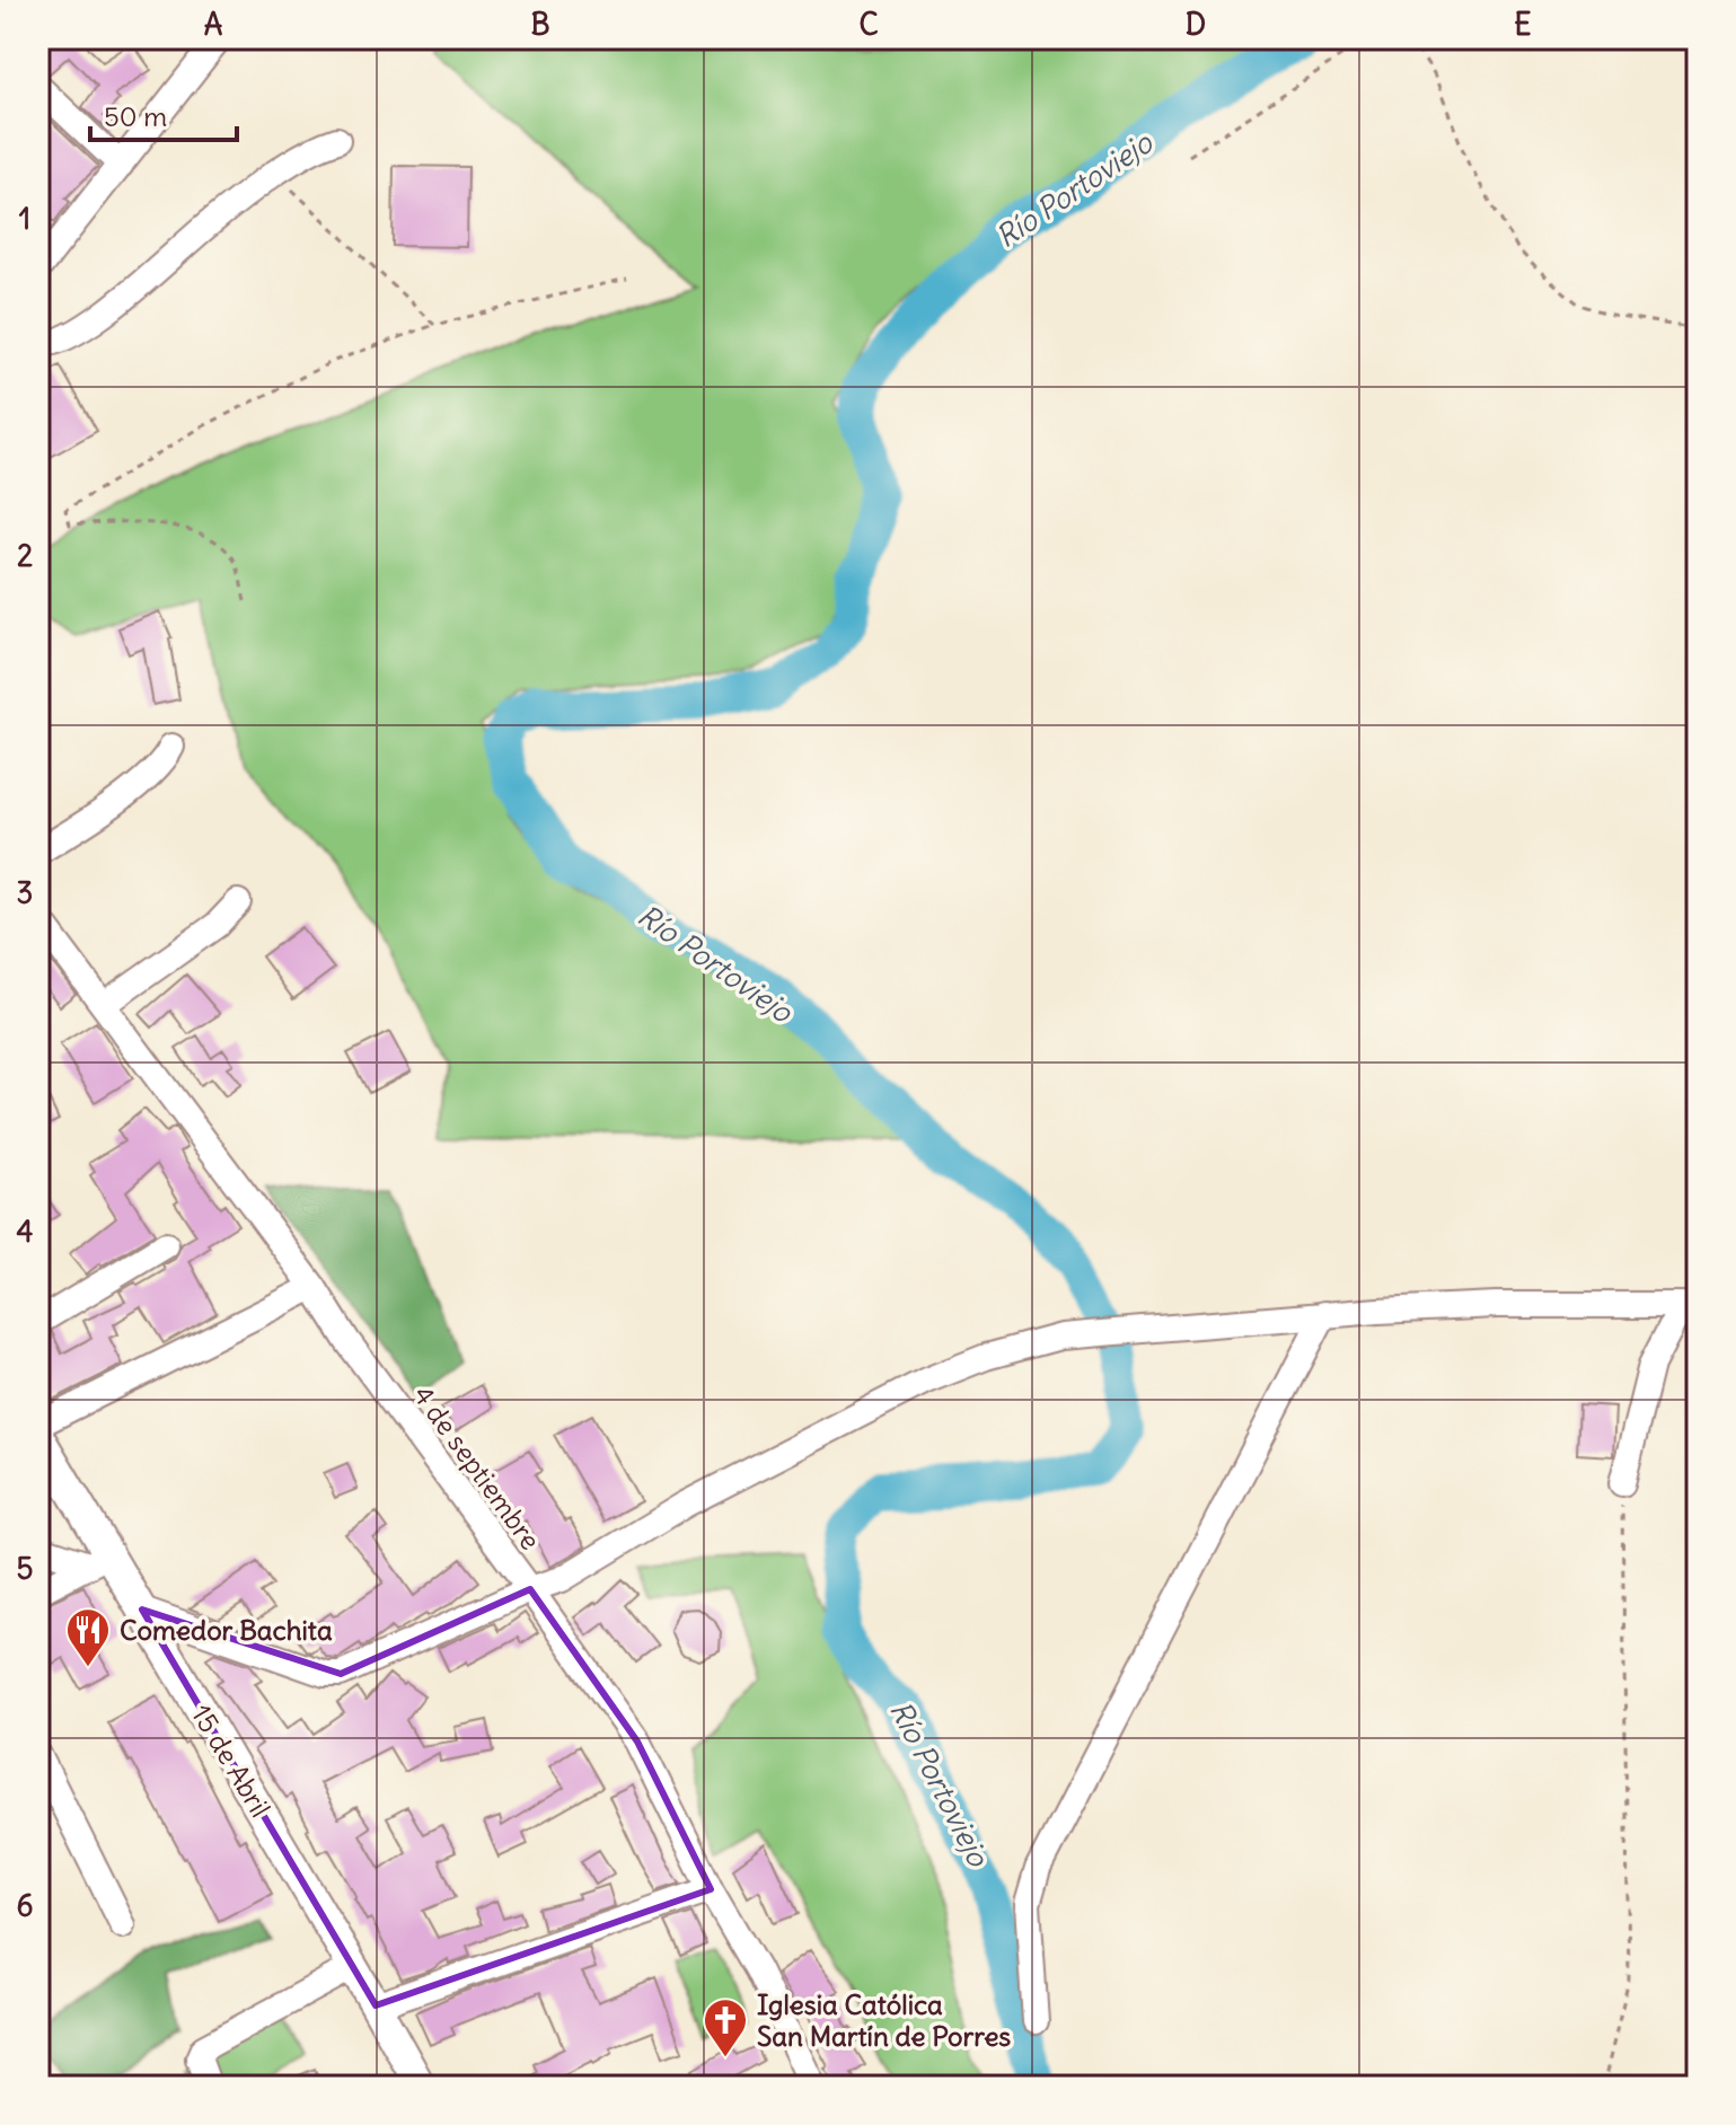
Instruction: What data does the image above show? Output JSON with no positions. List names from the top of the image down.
{
  "streets": {
    "main road": ["15 de Abril"],
    "street": ["4 de septiembre"]
  },
  "water": ["Río Portoviejo"],
  "places": {
    "restaurant": ["Comedor Bachita"],
    "church": ["Iglesia Católica San Martín de Porres"]
  },
  "scale_bar": "50 m",
  "grid": {
    "columns": [
      "A",
      "B",
      "C",
      "D",
      "E"
    ],
    "rows": [
      "1",
      "2",
      "3",
      "4",
      "5",
      "6"
    ]
  }
}
